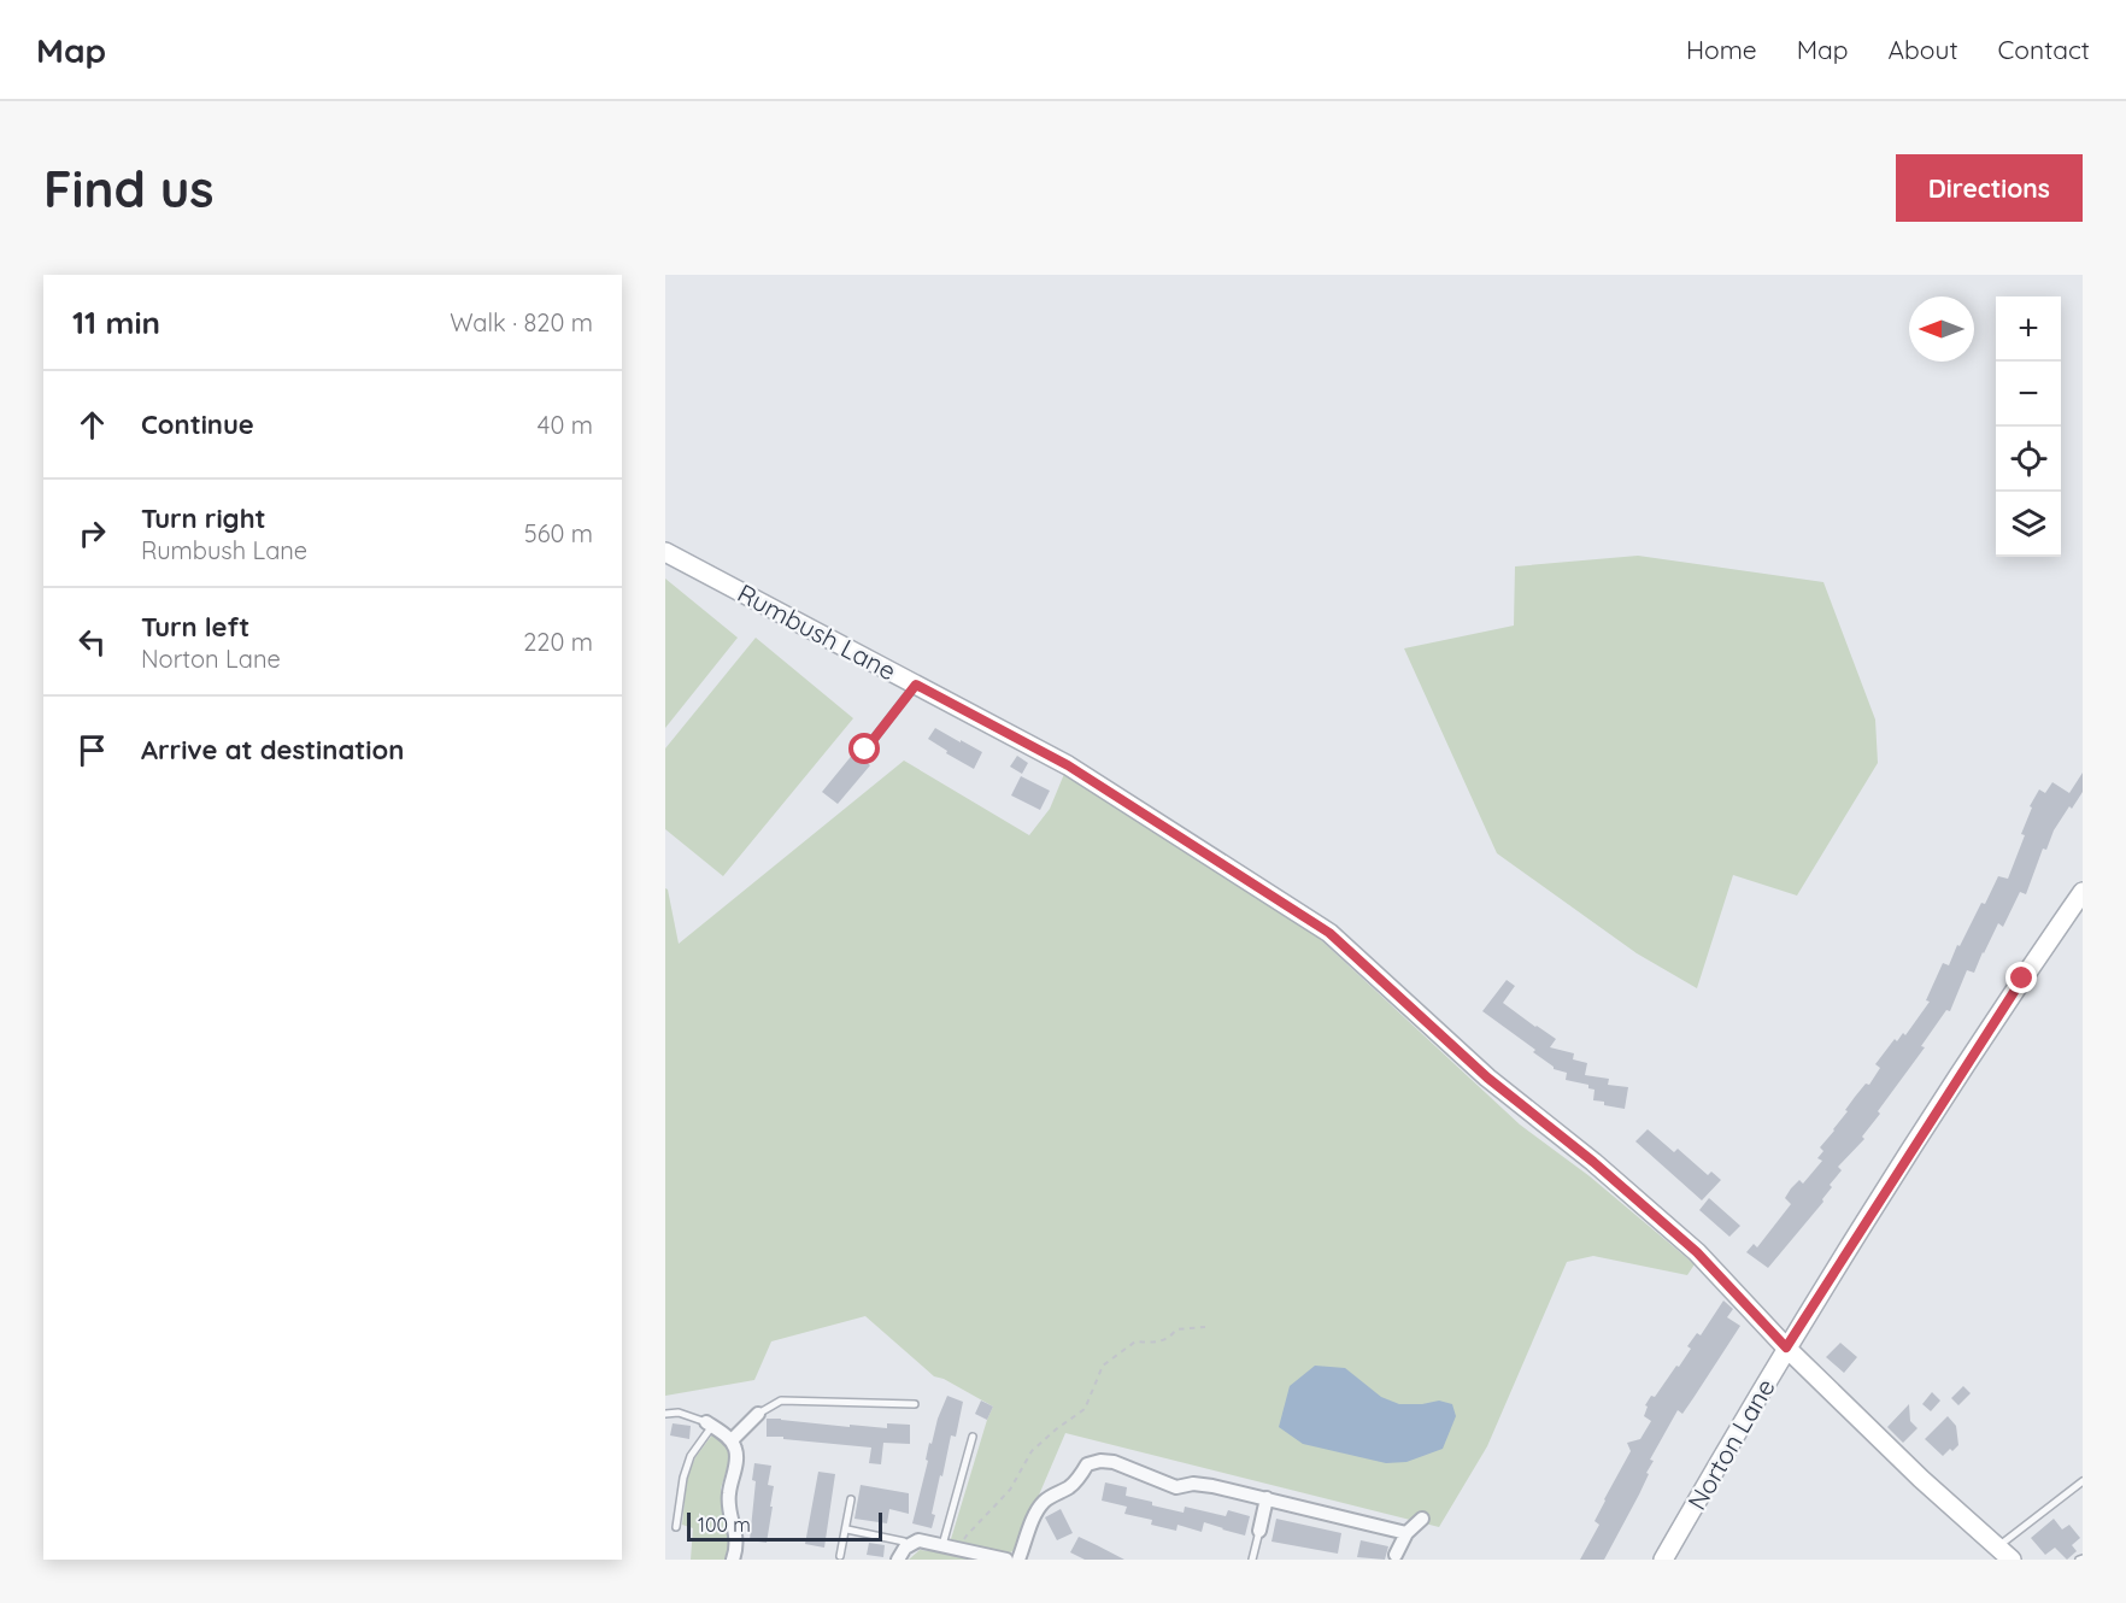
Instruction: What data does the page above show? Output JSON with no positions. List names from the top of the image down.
{
  "streets": {
    "street": ["Rumbush Lane", "Norton Lane"]
  },
  "crossings": [
    ["Rumbush Lane", "Norton Lane"]
  ],
  "scale_bar": "100 m",
  "north": "left",
  "page": {
    "header": "Map",
    "nav": [
      "Home",
      "Map",
      "About",
      "Contact"
    ],
    "buttons": "Directions",
    "title": "Find us",
    "heading": ["11 min", "Walk · 820 m"],
    "map_buttons": ["+", "−"],
    "list": [
      ["Continue", "40 m"],
      ["Turn right", "Rumbush Lane", "560 m"],
      ["Turn left", "Norton Lane", "220 m"],
      "Arrive at destination"
    ],
    "scale": "100 m"
  }
}
